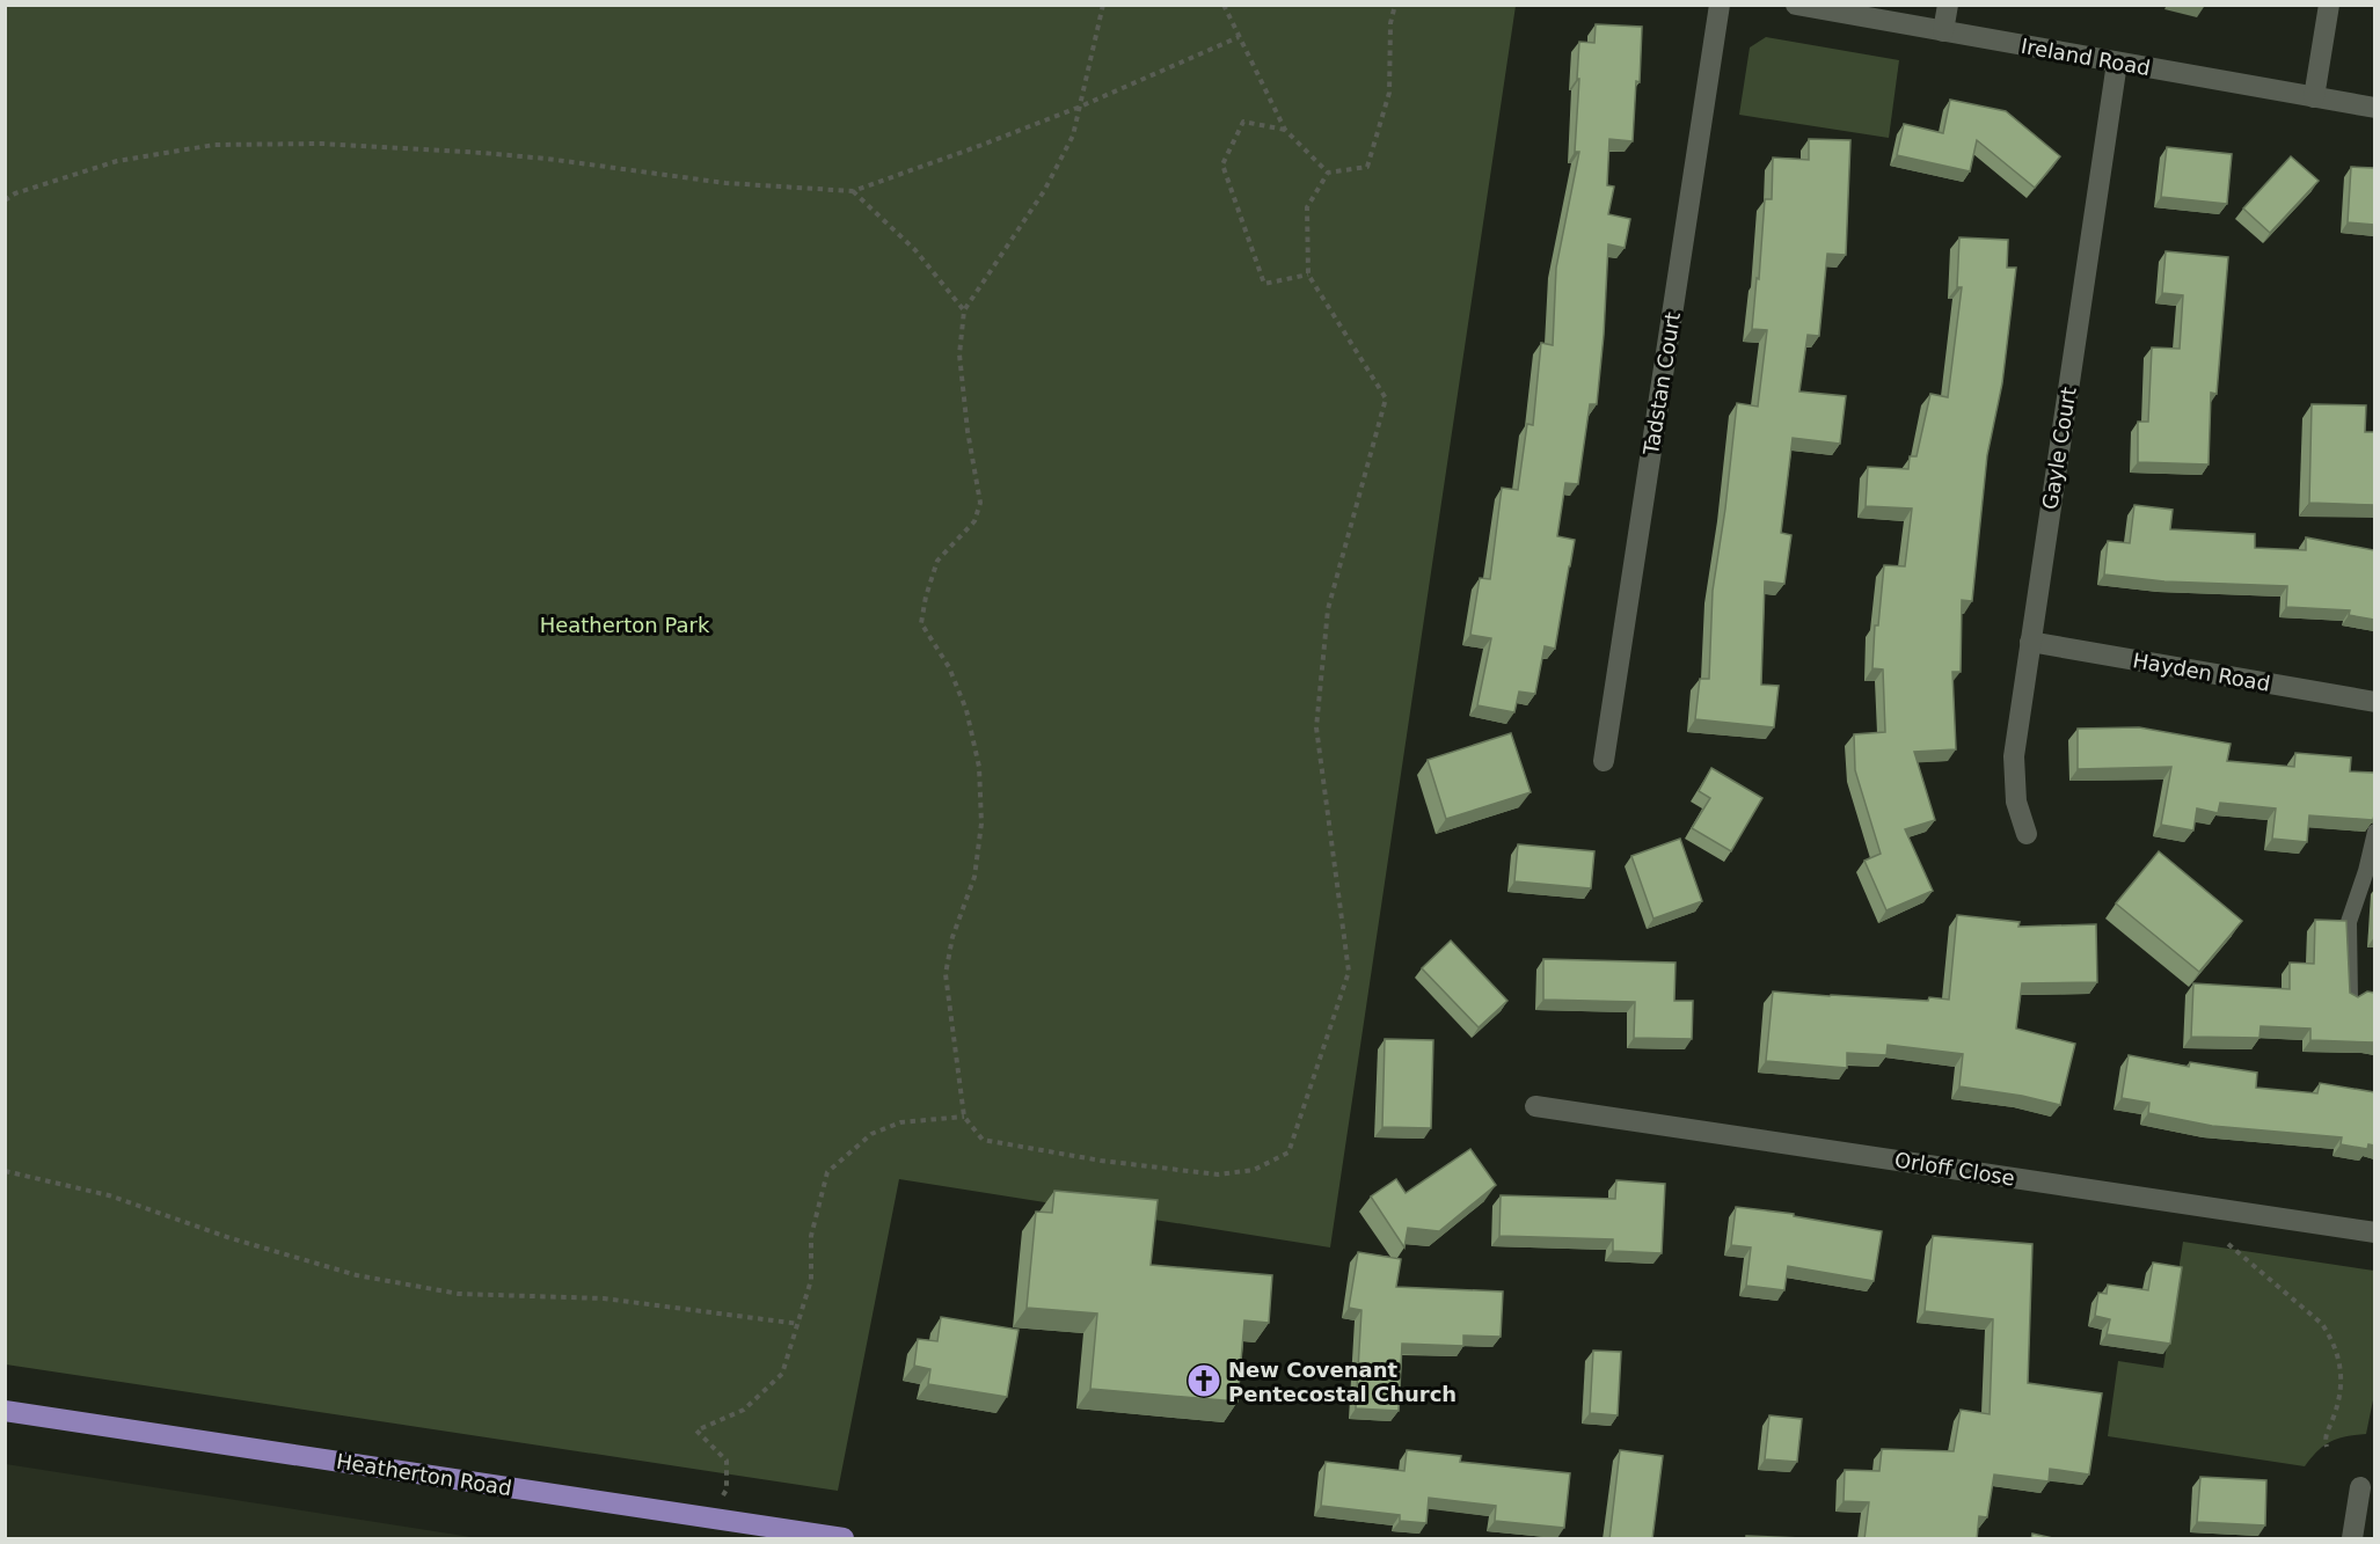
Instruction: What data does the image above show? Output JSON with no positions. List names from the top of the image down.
{
  "streets": {
    "main road": ["Heatherton Road"],
    "street": [
      "Ireland Road",
      "Tadstan Court",
      "Gayle Court",
      "Hayden Road",
      "Orloff Close"
    ]
  },
  "crossings": [
    ["Ireland Road", "Gayle Court"],
    ["Gayle Court", "Hayden Road"]
  ],
  "parks": ["Heatherton Park"],
  "places": {
    "church": ["New Covenant Pentecostal Church"]
  }
}
